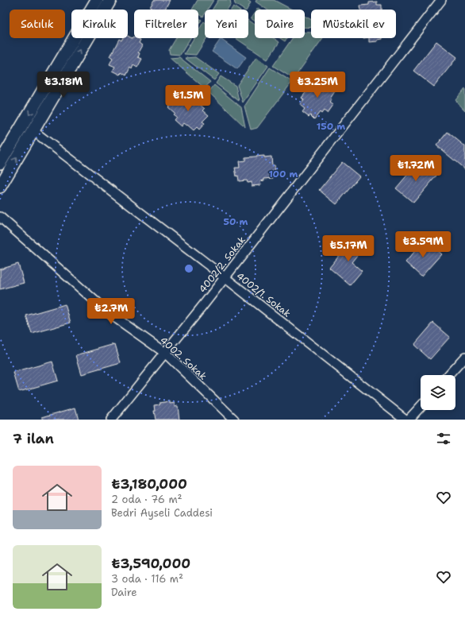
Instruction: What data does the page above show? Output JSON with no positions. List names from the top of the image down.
{
  "streets": {
    "street": ["4002/2. Sokak", "4002/1. Sokak", "4002. Sokak"]
  },
  "crossings": [
    ["4002/2. Sokak", "4002/1. Sokak"],
    ["4002/2. Sokak", "4002. Sokak"]
  ],
  "page": {
    "chip": [
      "Satılık",
      "Kiralık",
      "Filtreler",
      "Yeni",
      "Daire",
      "Müstakil ev"
    ],
    "price": [
      "₺3.18M",
      "₺3.25M",
      "₺1.5M",
      "₺1.72M",
      "₺3.59M",
      "₺5.17M",
      "₺2.7M"
    ],
    "heading": "7 ilan",
    "list": [
      {
        "name": "₺3,180,000",
        "note": "2 oda · 76 m² · Bedri Ayseli Caddesi"
      },
      {
        "name": "₺3,590,000",
        "note": "3 oda · 116 m² · Daire"
      }
    ]
  },
  "rings": ["150 m", "100 m", "50 m"]
}
